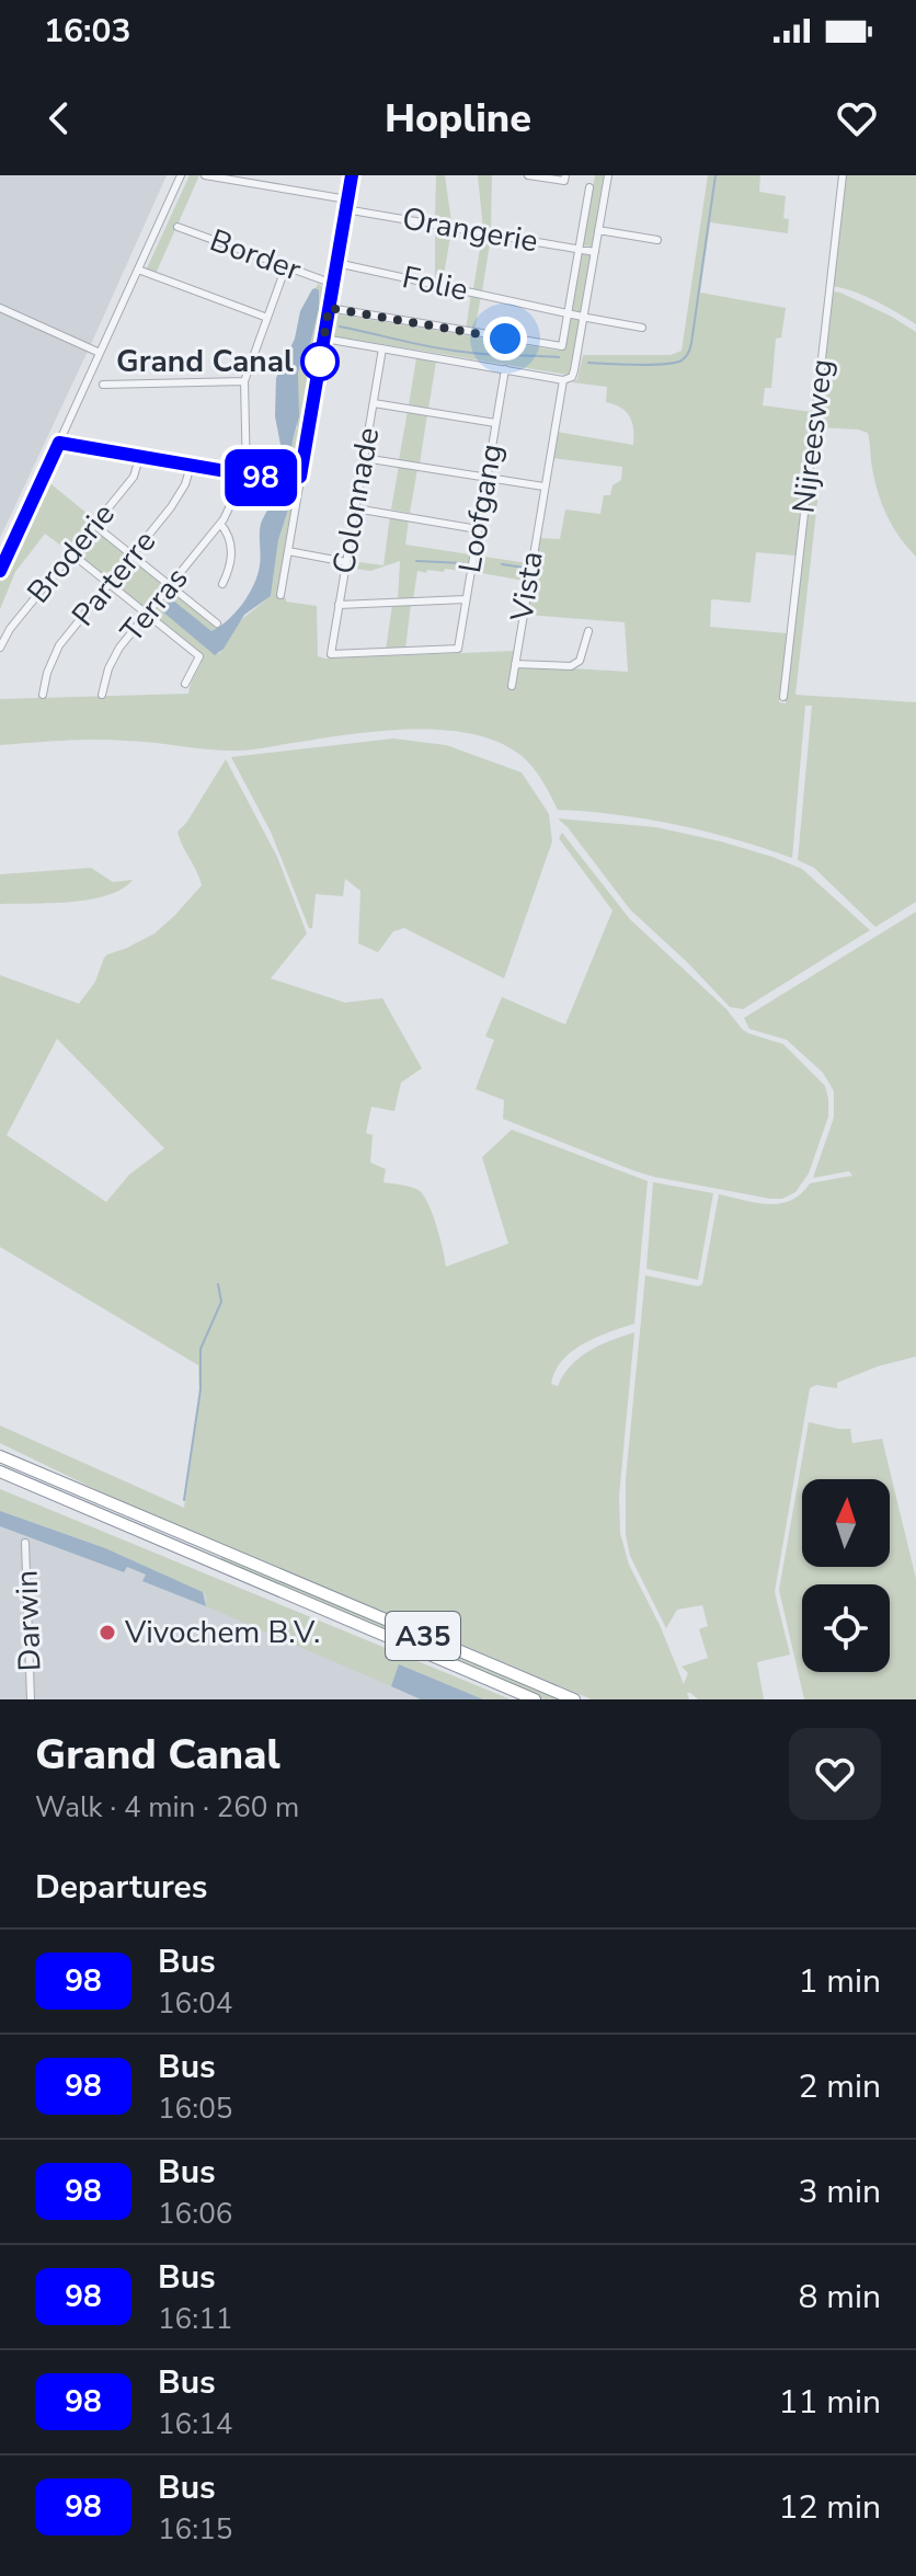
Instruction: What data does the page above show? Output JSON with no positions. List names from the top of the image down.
{
  "streets": {
    "highway": ["A35"],
    "street": [
      "Orangerie",
      "Border",
      "Folie",
      "Nijreesweg",
      "Colonnade",
      "Loofgang",
      "Broderie",
      "Parterre",
      "Vista",
      "Terras",
      "Darwin"
    ]
  },
  "crossings": [
    ["Orangerie", "Vista"],
    ["Folie", "Vista"],
    ["Colonnade", "Loofgang"]
  ],
  "places": ["Grand Canal", "Vivochem B.V."],
  "lines": ["bus line 98"],
  "north": "top",
  "page": {
    "status": "16:03",
    "header": "Hopline",
    "on_map": "98",
    "heading": [
      ["Grand Canal", "Walk · 4 min · 260 m"],
      "Departures"
    ],
    "list": [
      {
        "mark": "98",
        "name": "Bus",
        "note": "16:04",
        "value": "1 min"
      },
      {
        "mark": "98",
        "name": "Bus",
        "note": "16:05",
        "value": "2 min"
      },
      {
        "mark": "98",
        "name": "Bus",
        "note": "16:06",
        "value": "3 min"
      },
      {
        "mark": "98",
        "name": "Bus",
        "note": "16:11",
        "value": "8 min"
      },
      {
        "mark": "98",
        "name": "Bus",
        "note": "16:14",
        "value": "11 min"
      },
      {
        "mark": "98",
        "name": "Bus",
        "note": "16:15",
        "value": "12 min"
      }
    ]
  }
}
